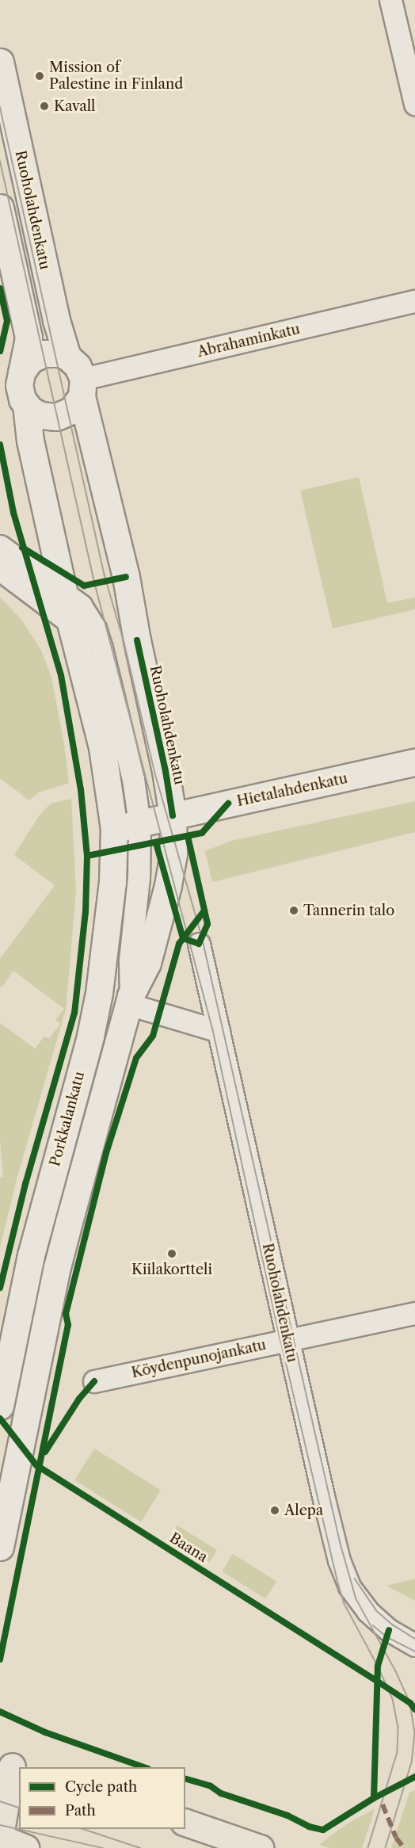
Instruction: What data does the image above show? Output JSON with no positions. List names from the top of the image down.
{
  "streets": {
    "main road": ["Ruoholahdenkatu", "Hietalahdenkatu", "Porkkalankatu"],
    "street": ["Abrahaminkatu", "Köydenpunojankatu"],
    "cycle path": ["Baana"]
  },
  "crossings": [
    ["Ruoholahdenkatu", "Abrahaminkatu"],
    ["Ruoholahdenkatu", "Hietalahdenkatu"],
    ["Ruoholahdenkatu", "Porkkalankatu"],
    ["Ruoholahdenkatu", "Köydenpunojankatu"],
    ["Hietalahdenkatu", "Porkkalankatu"]
  ],
  "places": [
    "Mission of Palestine in Finland",
    "Kavall",
    "Tannerin talo",
    "Kiilakortteli",
    "Alepa"
  ],
  "legend": ["Cycle path", "Path"]
}
